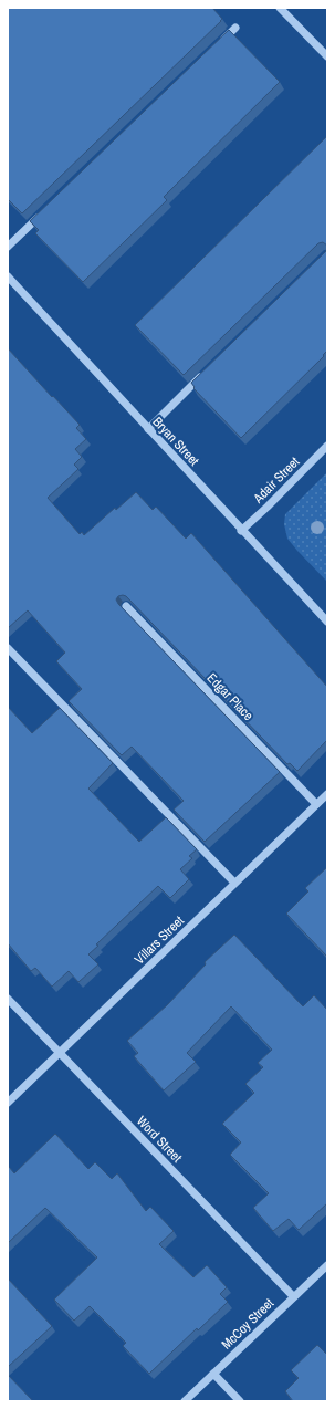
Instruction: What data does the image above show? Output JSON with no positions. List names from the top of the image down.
{
  "streets": {
    "street": [
      "Bryan Street",
      "Adair Street",
      "Edgar Place",
      "Villars Street",
      "Word Street",
      "McCoy Street"
    ]
  },
  "crossings": [
    ["Bryan Street", "Adair Street"],
    ["Edgar Place", "Villars Street"],
    ["Villars Street", "Word Street"],
    ["Word Street", "McCoy Street"]
  ]
}
